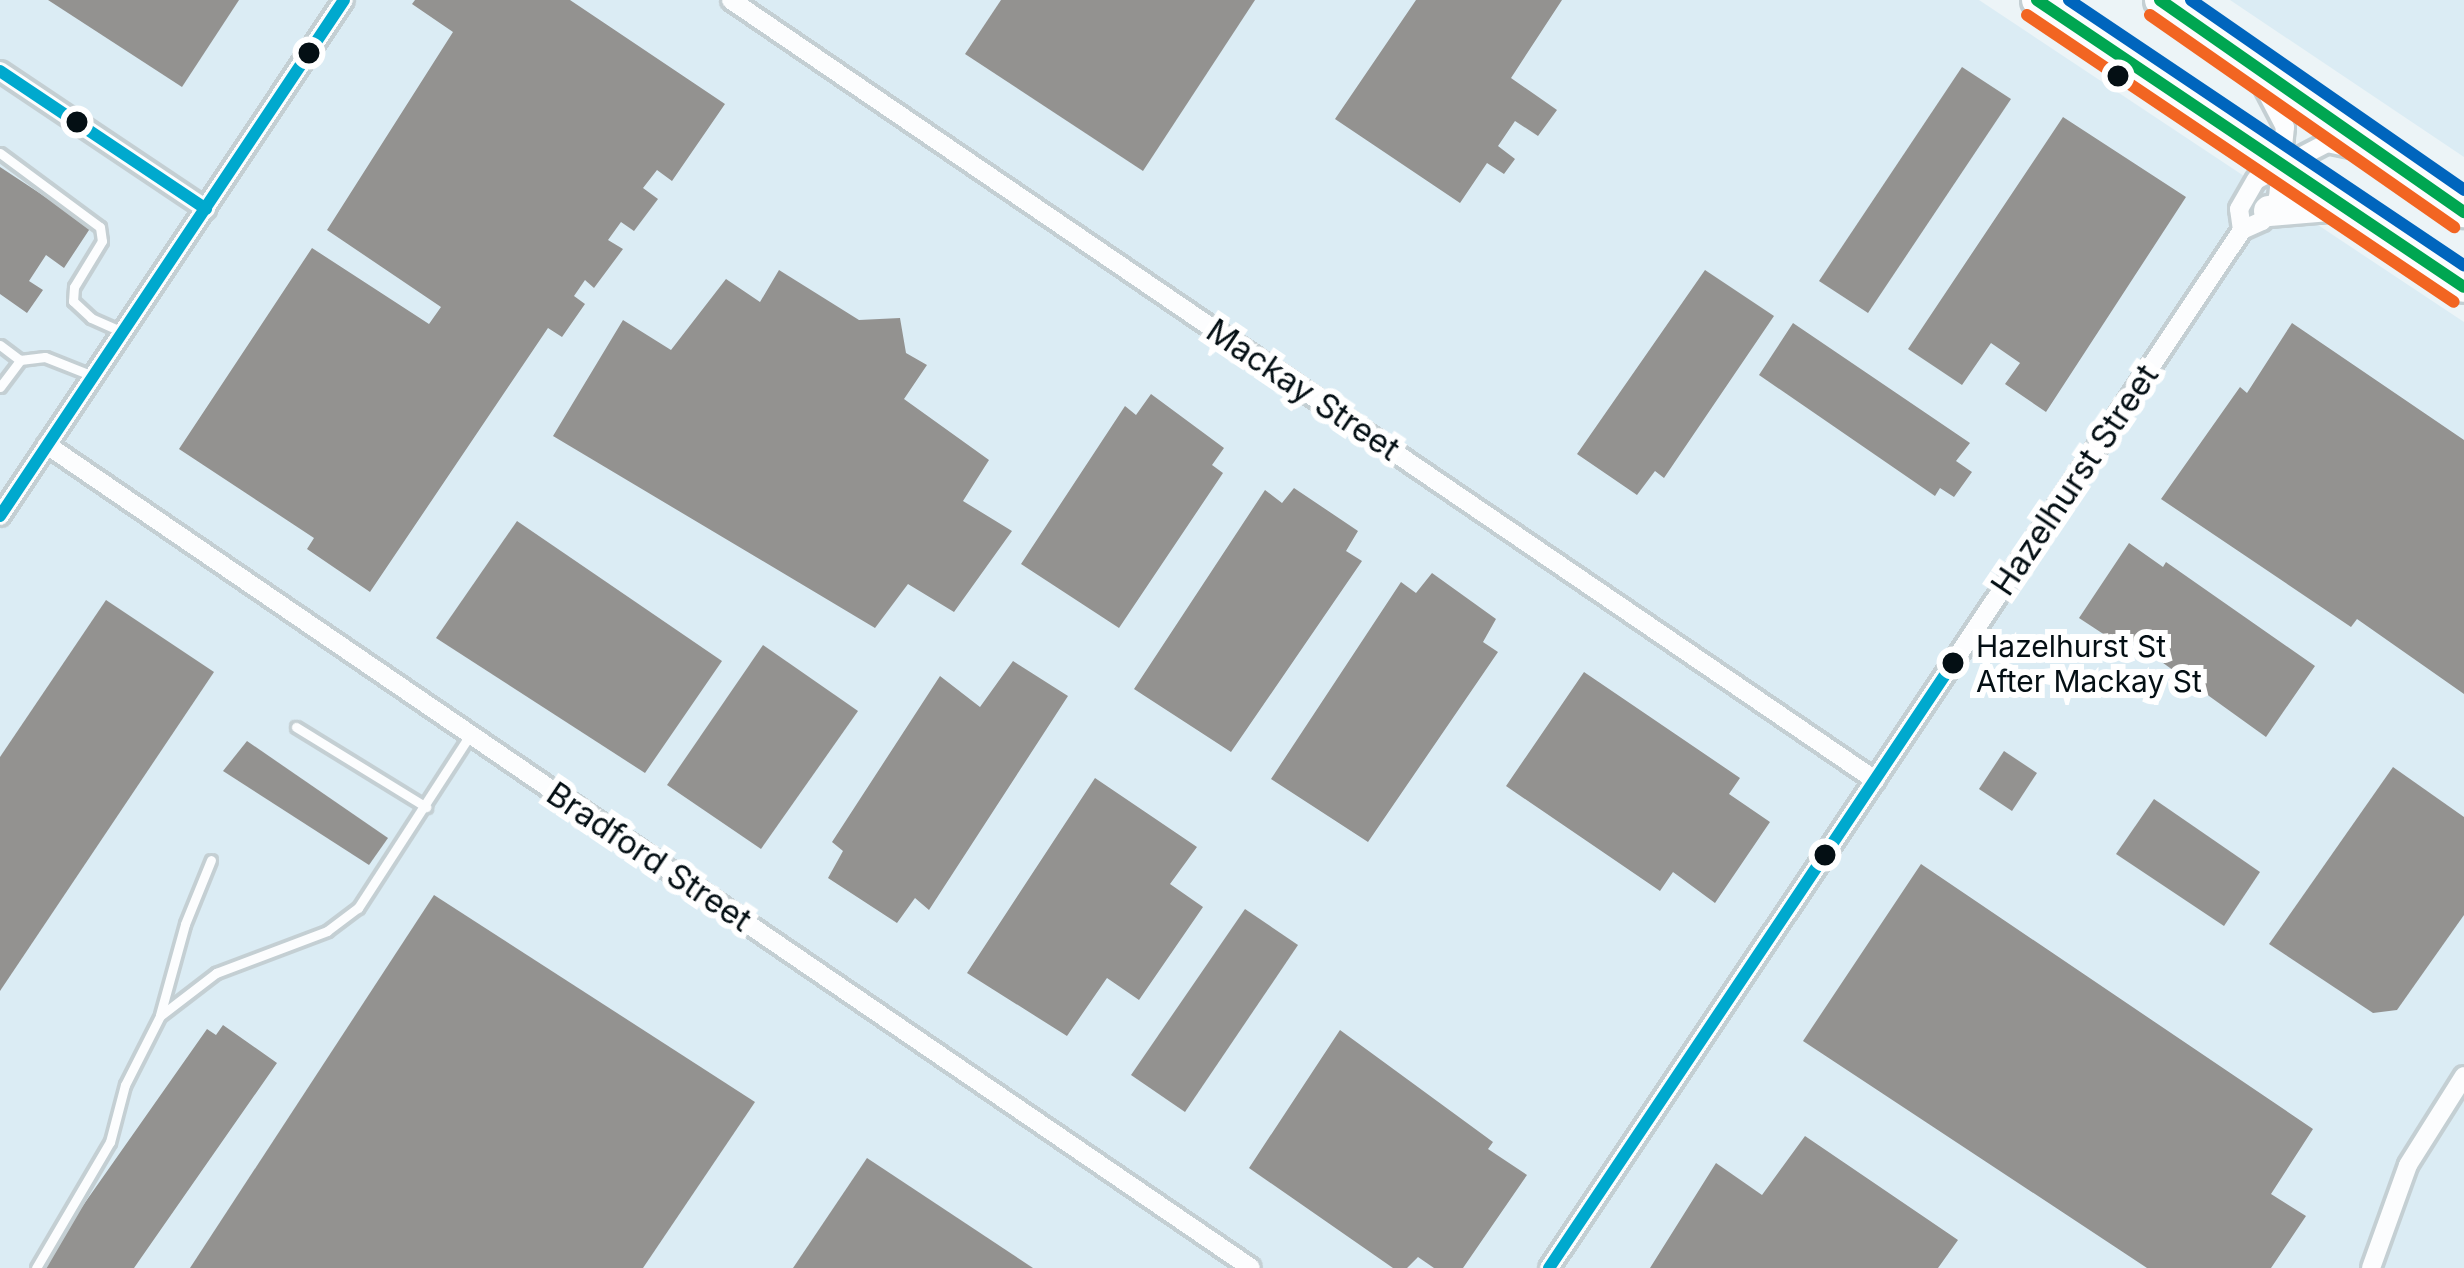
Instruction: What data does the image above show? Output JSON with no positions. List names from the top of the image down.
{
  "streets": {
    "street": ["Mackay Street", "Hazelhurst Street", "Bradford Street"]
  },
  "crossings": [
    ["Mackay Street", "Hazelhurst Street"]
  ],
  "places": ["Hazelhurst St After Mackay St"]
}
